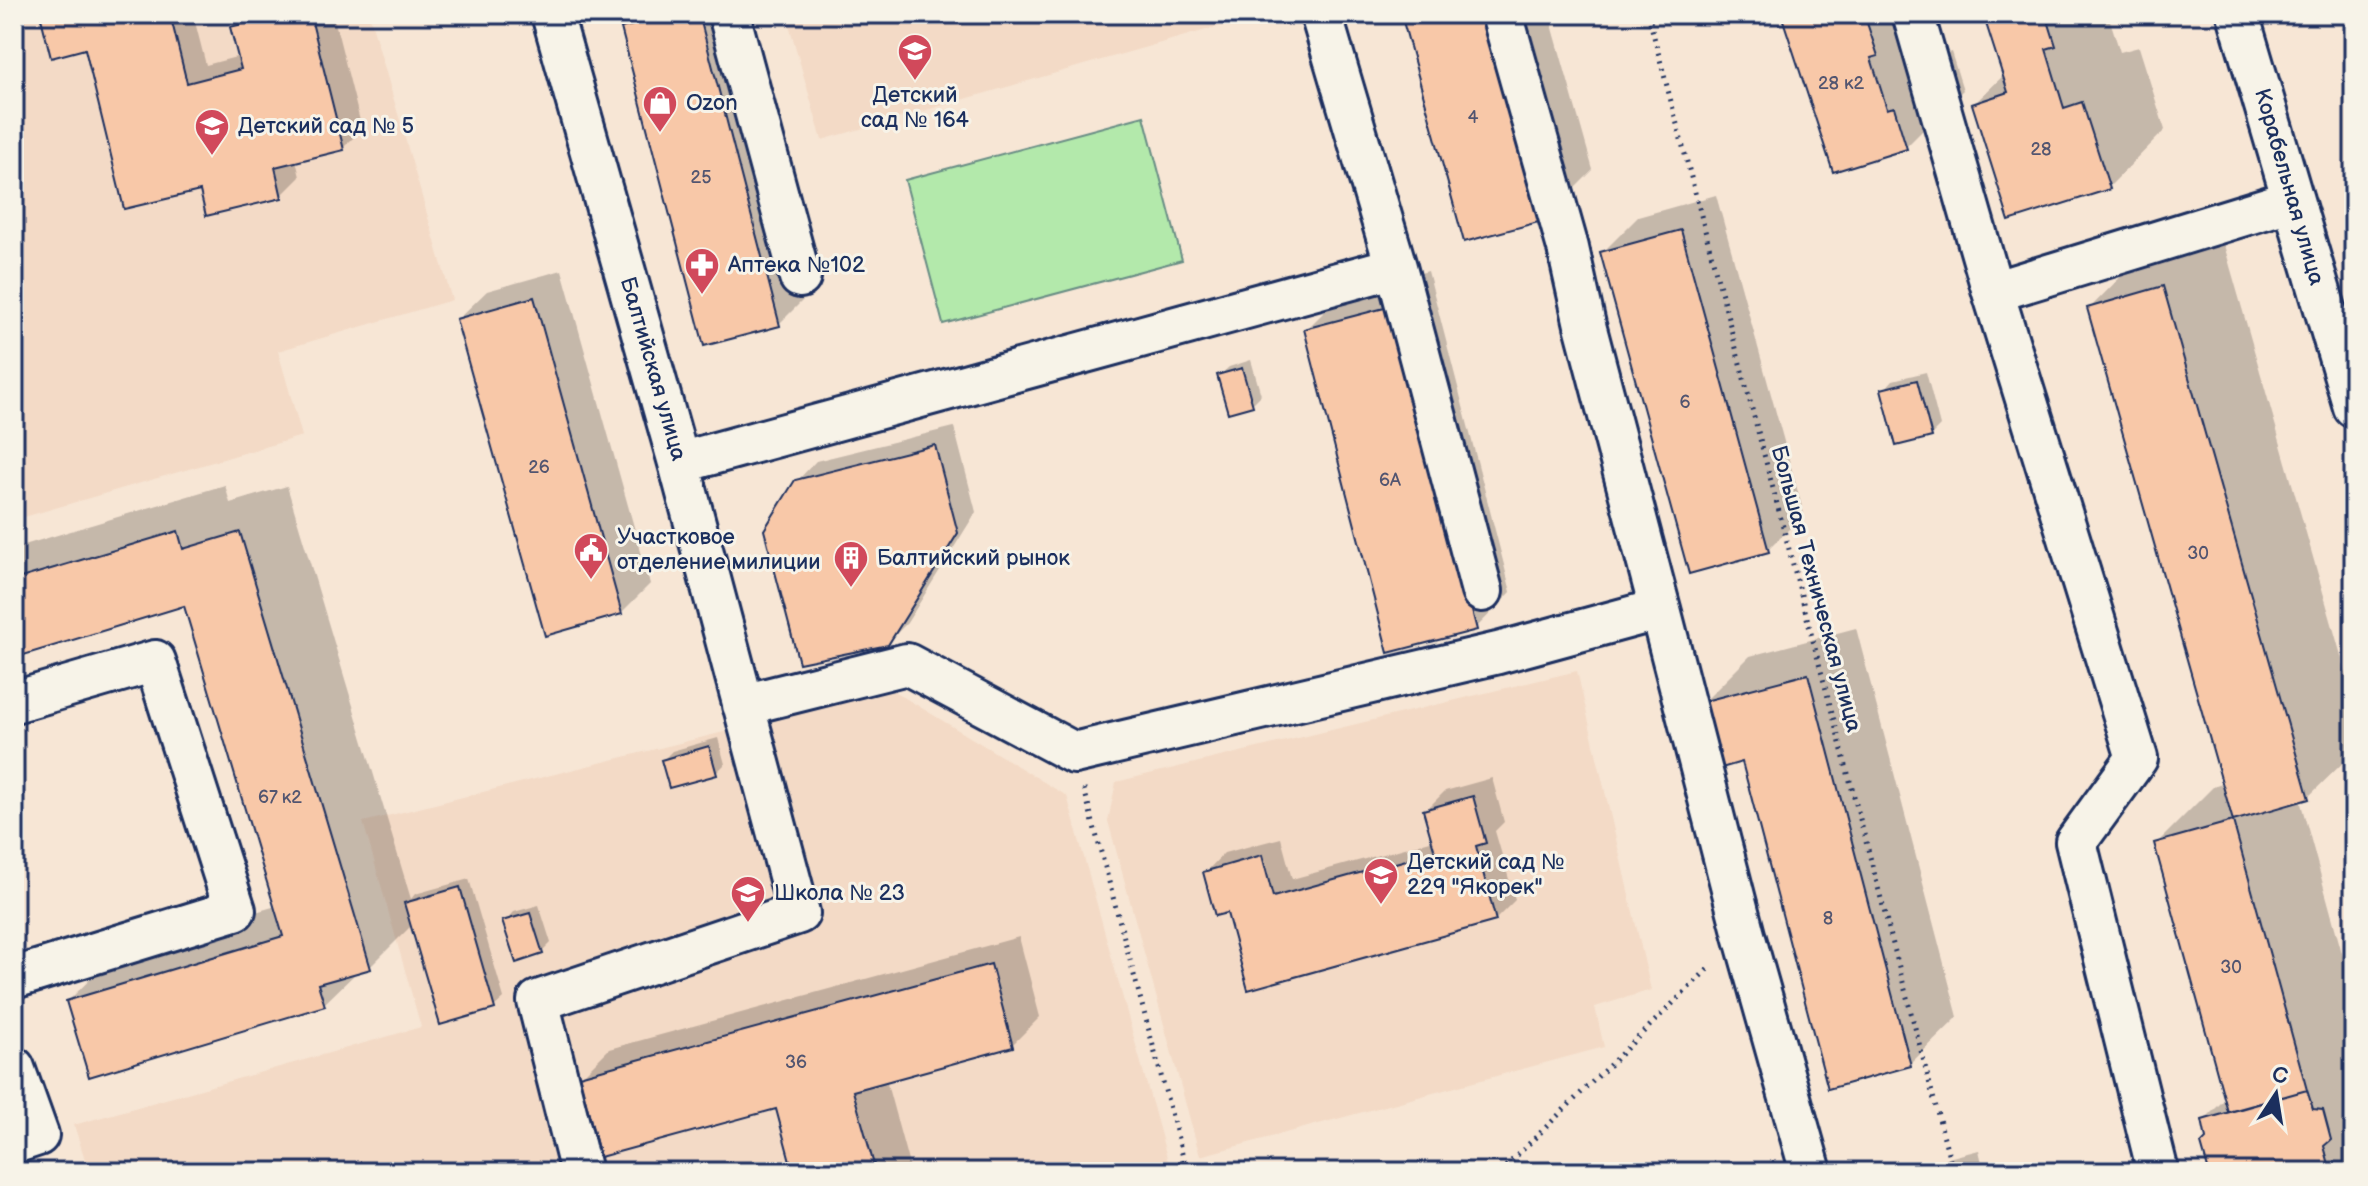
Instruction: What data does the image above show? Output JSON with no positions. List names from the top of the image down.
{
  "streets": {
    "street": ["Корабельная улица", "Балтийская улица"],
    "path": ["Большая Техническая улица"]
  },
  "places": {
    "school or university": [
      "Детский сад № 164",
      "Детский сад № 5",
      "Детский сад № 229 \"Якорек\"",
      "Школа № 23"
    ],
    "shop": ["Ozon"],
    "pharmacy": ["Аптека №102"],
    "public building": ["Участковое отделение милиции"],
    "building": ["Балтийский рынок"]
  },
  "house_numbers": [
    "28 к2",
    "4",
    "28",
    "25",
    "6",
    "26",
    "6А",
    "30",
    "67 к2",
    "8",
    "30",
    "36"
  ],
  "north": "top"
}
